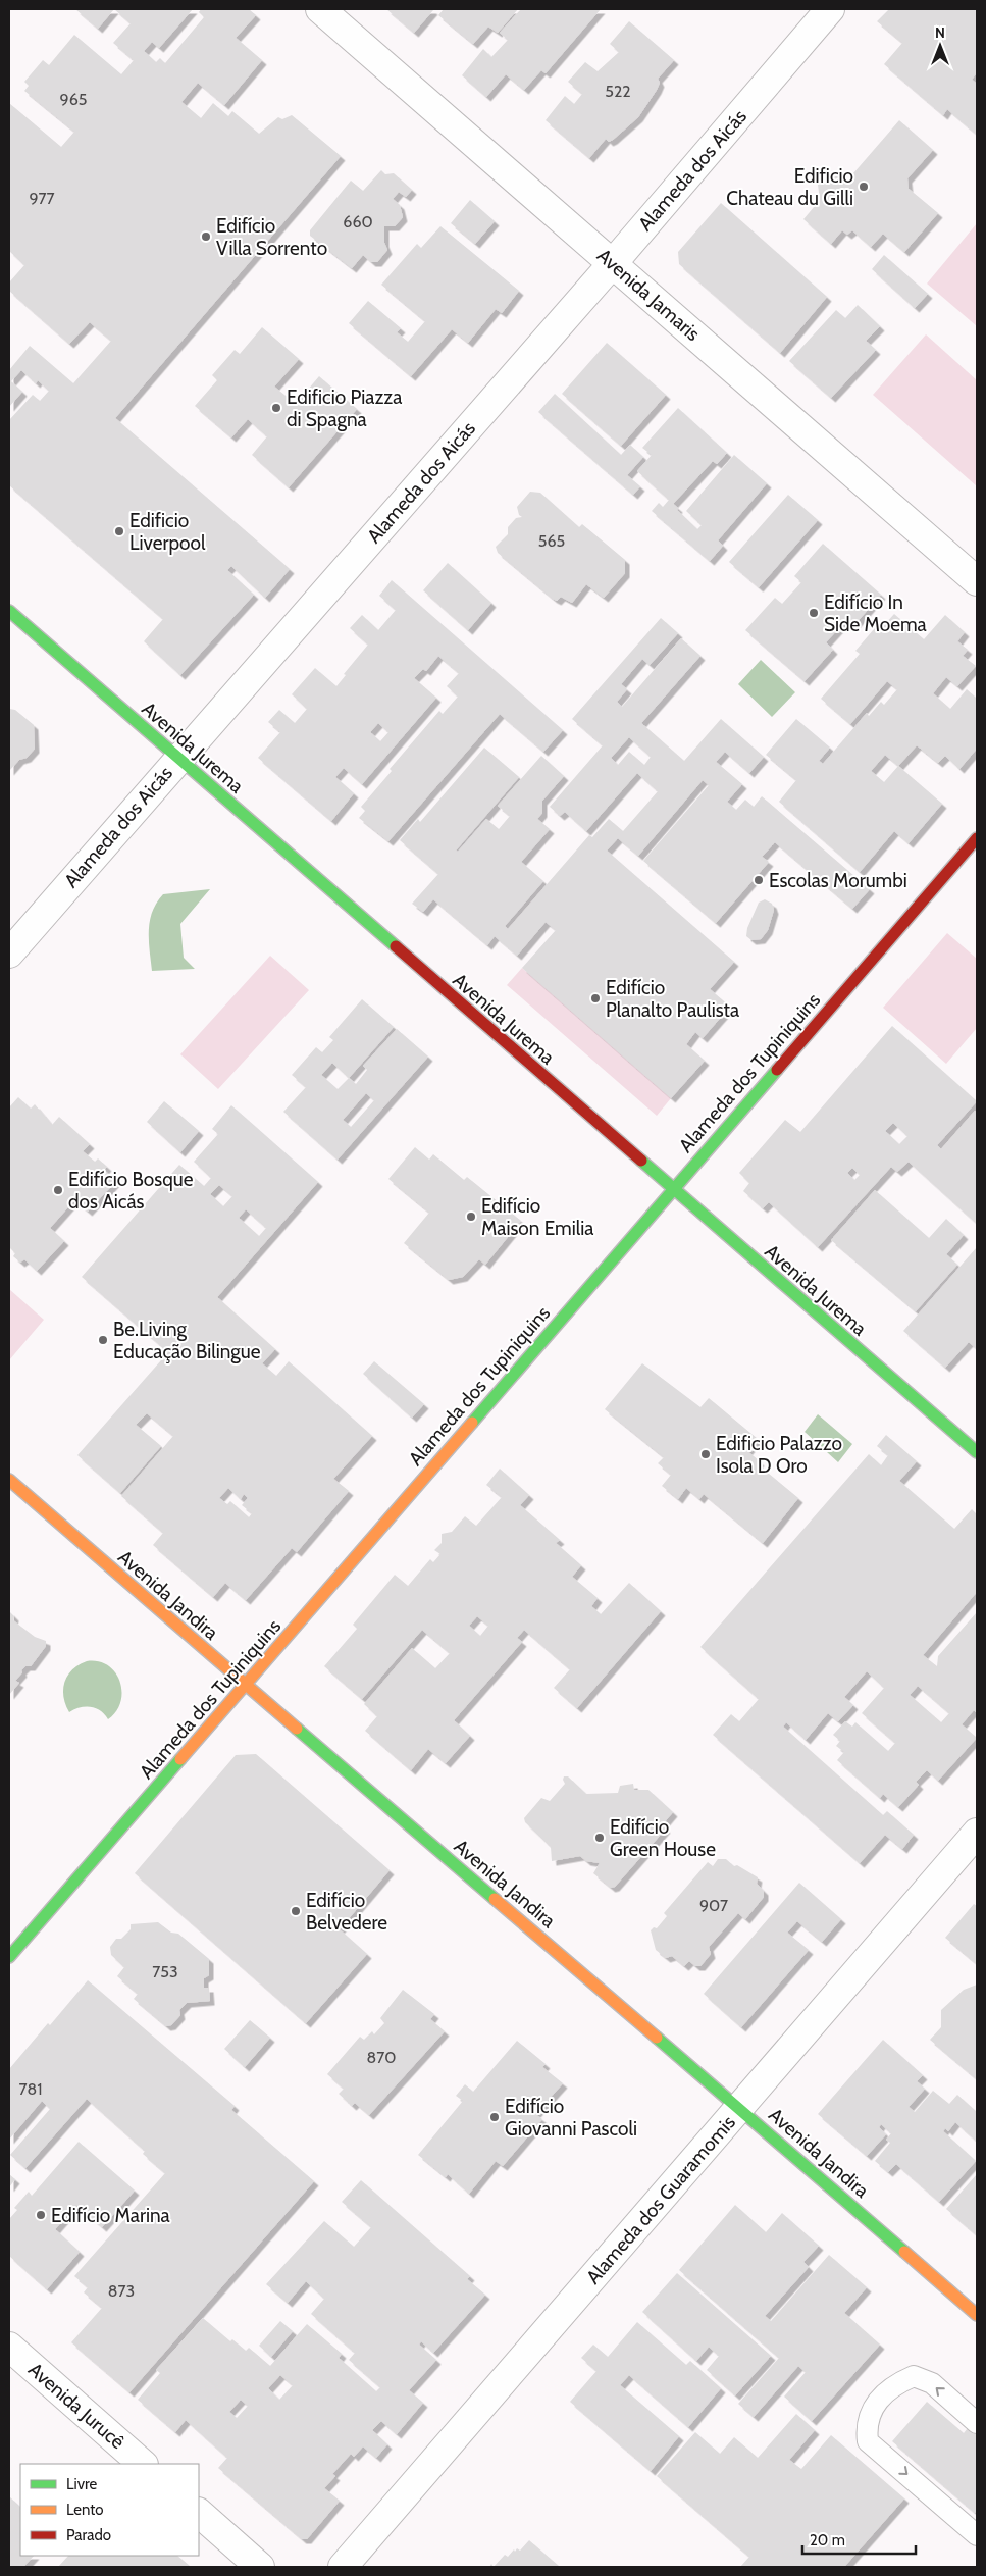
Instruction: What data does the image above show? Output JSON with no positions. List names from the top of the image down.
{
  "streets": {
    "street": [
      "Alameda dos Aicás",
      "Avenida Jamaris",
      "Avenida Jurema",
      "Alameda dos Tupiniquins",
      "Avenida Jandira",
      "Alameda dos Guaramomis",
      "Avenida Jurucê"
    ]
  },
  "crossings": [
    ["Alameda dos Aicás", "Avenida Jamaris"],
    ["Alameda dos Aicás", "Avenida Jurema"],
    ["Avenida Jurema", "Alameda dos Tupiniquins"],
    ["Alameda dos Tupiniquins", "Avenida Jandira"],
    ["Avenida Jandira", "Alameda dos Guaramomis"]
  ],
  "places": [
    "Edificio Chateau du Gilli",
    "Edifício Villa Sorrento",
    "Edificio Piazza di Spagna",
    "Edificio Liverpool",
    "Edifício In Side Moema",
    "Escolas Morumbi",
    "Edifício Planalto Paulista",
    "Edifício Bosque dos Aicás",
    "Edifício Maison Emilia",
    "Be.Living Educação Bilingue",
    "Edificio Palazzo Isola D Oro",
    "Edifício Green House",
    "Edifício Belvedere",
    "Edifício Giovanni Pascoli",
    "Edifício Marina"
  ],
  "house_numbers": [
    "522",
    "965",
    "977",
    "660",
    "565",
    "907",
    "753",
    "870",
    "781",
    "873"
  ],
  "legend": ["Livre", "Lento", "Parado"],
  "scale_bar": "20 m",
  "north": "top"
}
